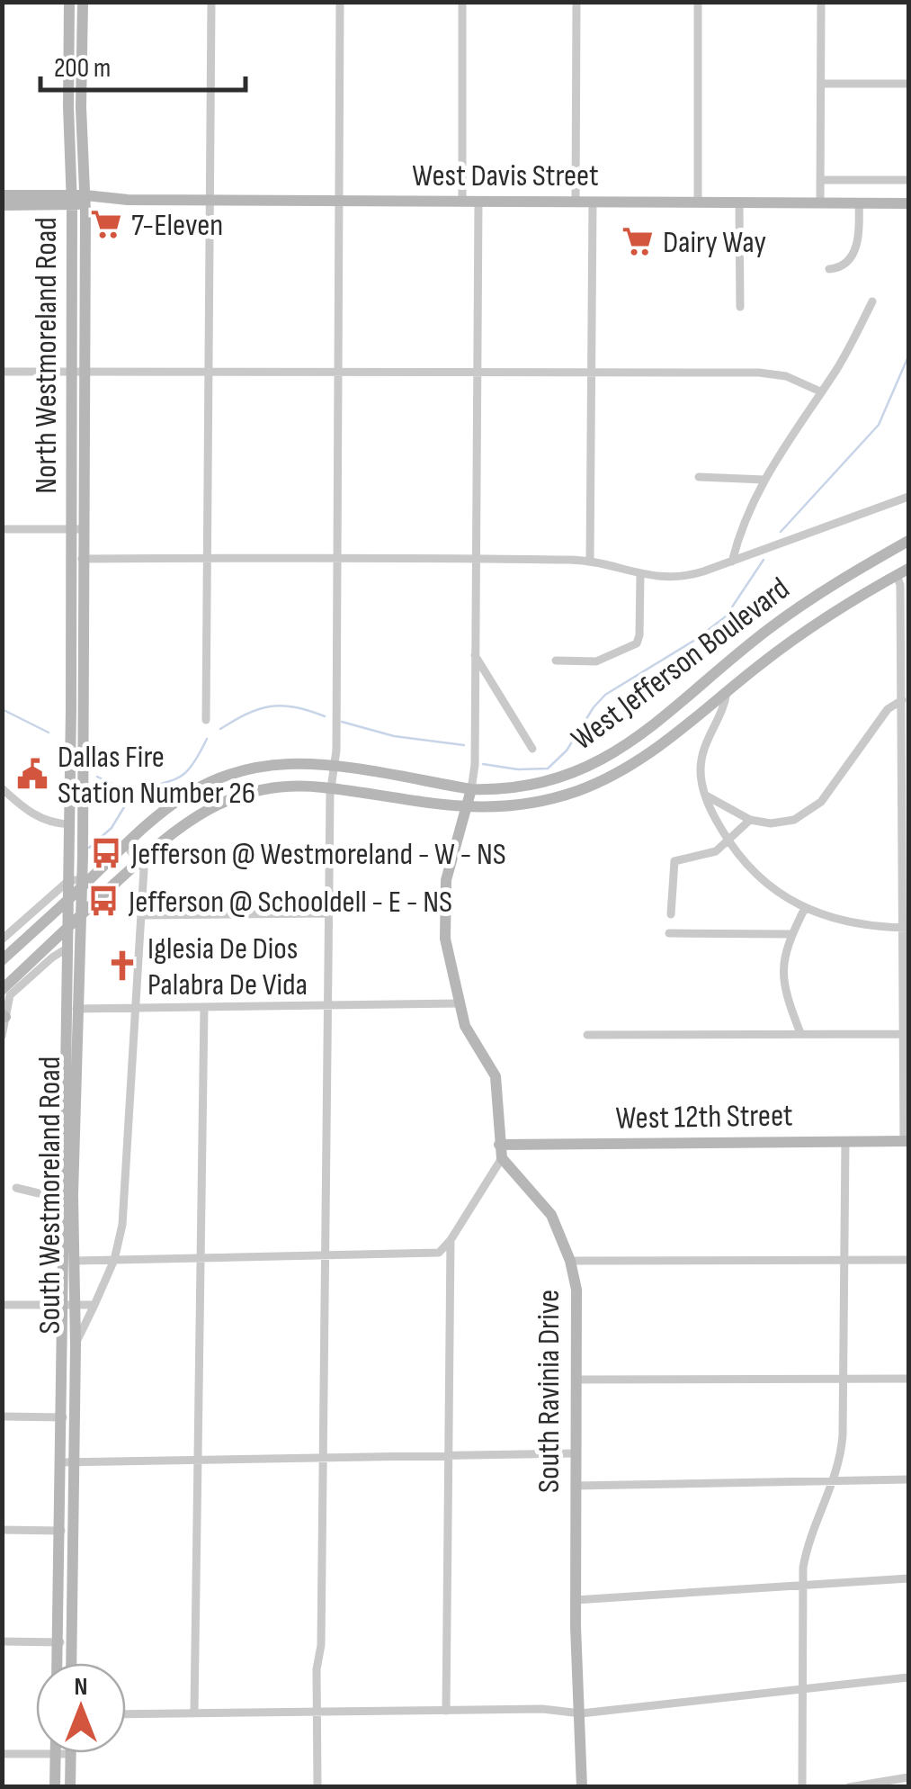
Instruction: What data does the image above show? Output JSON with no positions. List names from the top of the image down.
{
  "streets": {
    "main road": [
      "West Davis Street",
      "North Westmoreland Road",
      "West Jefferson Boulevard",
      "West 12th Street",
      "South Westmoreland Road",
      "South Ravinia Drive"
    ]
  },
  "crossings": [
    ["West Davis Street", "North Westmoreland Road"],
    ["West Davis Street", "South Ravinia Drive"],
    ["North Westmoreland Road", "South Westmoreland Road"],
    ["West Jefferson Boulevard", "South Westmoreland Road"],
    ["West Jefferson Boulevard", "South Ravinia Drive"],
    ["West 12th Street", "South Ravinia Drive"]
  ],
  "places": {
    "supermarket": ["7-Eleven", "Dairy Way"],
    "public building": ["Dallas Fire Station Number 26"],
    "bus stop": ["Jefferson @ Westmoreland - W - NS", "Jefferson @ Schooldell - E - NS"],
    "church": ["Iglesia De Dios Palabra De Vida"]
  },
  "scale_bar": "200 m",
  "north": "top"
}
